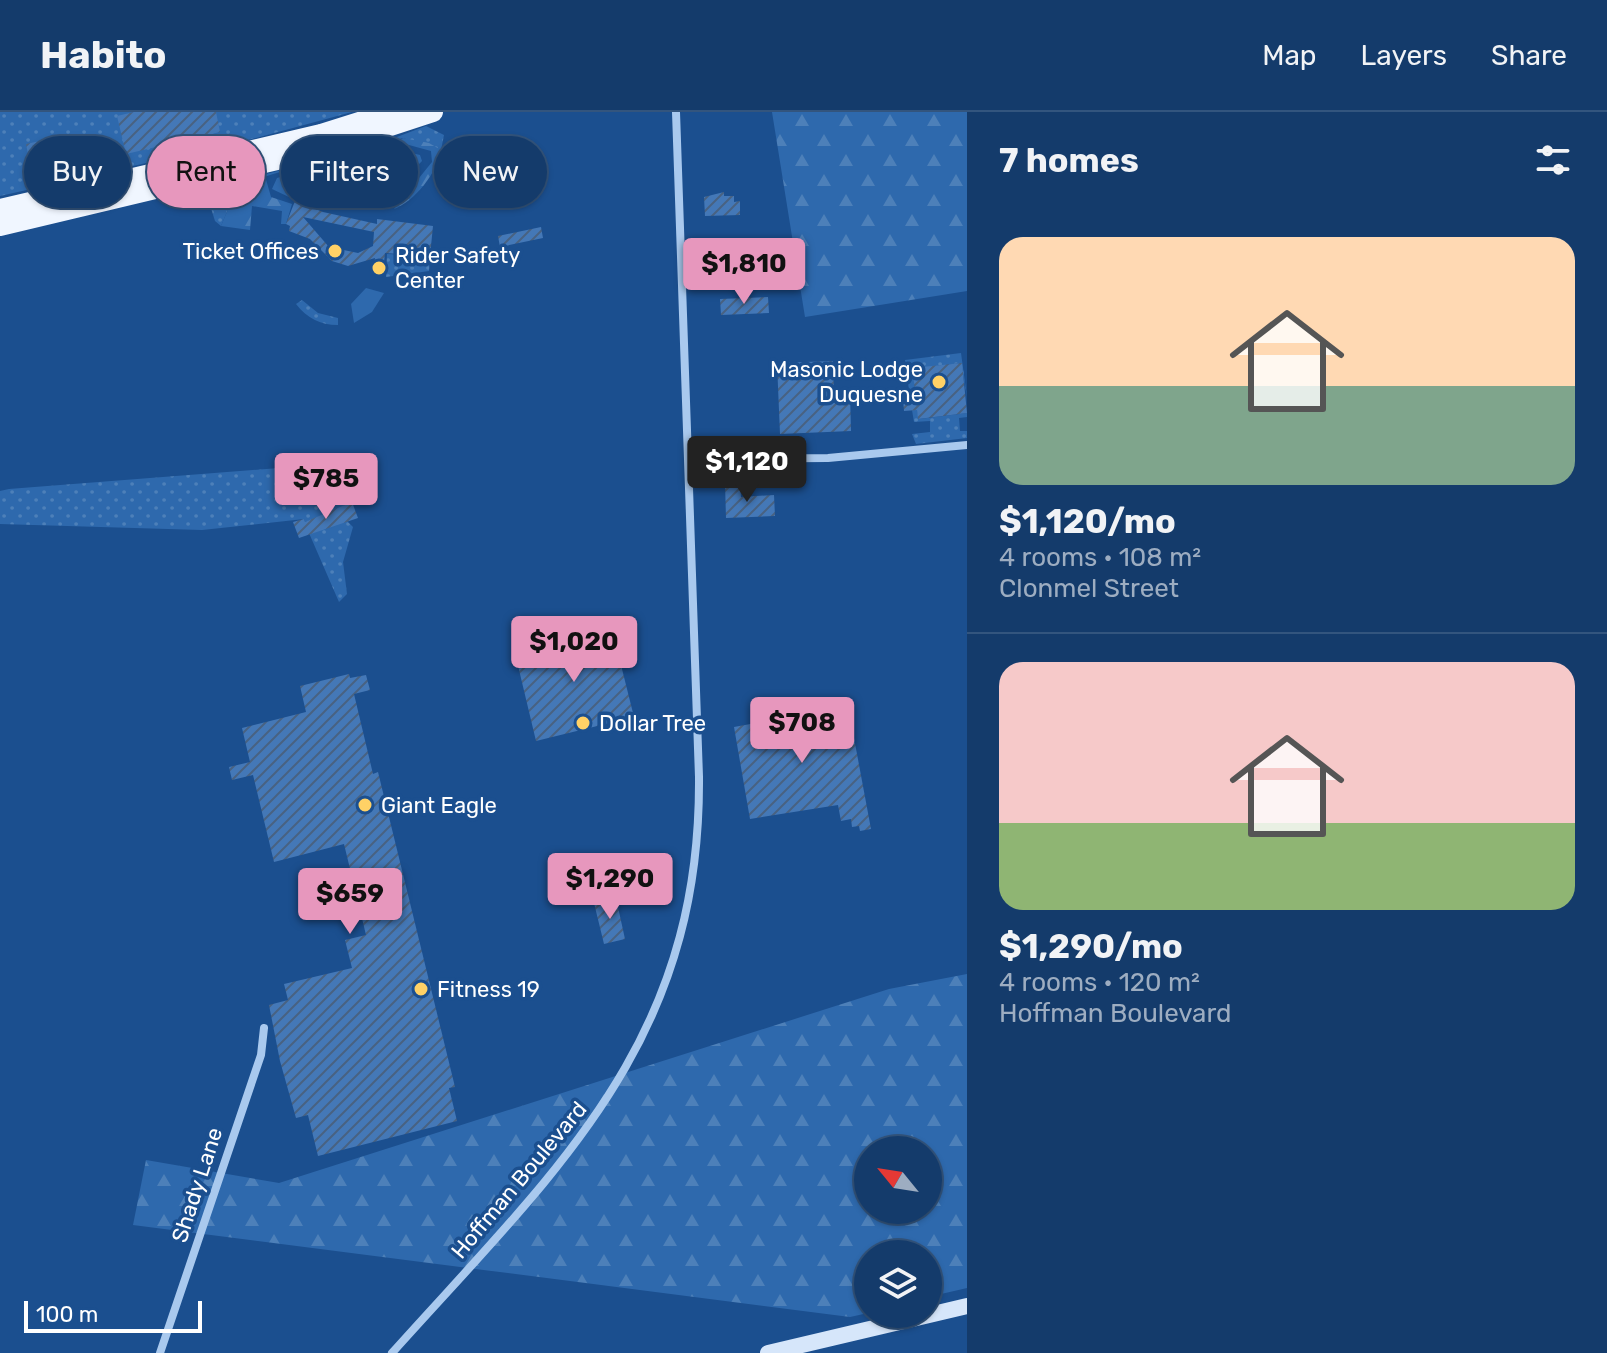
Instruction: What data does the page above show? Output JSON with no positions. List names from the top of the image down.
{
  "streets": {
    "street": ["Hoffman Boulevard", "Shady Lane"]
  },
  "places": [
    "Ticket Offices",
    "Rider Safety Center",
    "Masonic Lodge Duquesne",
    "Dollar Tree",
    "Giant Eagle",
    "Fitness 19"
  ],
  "scale_bar": "100 m",
  "north": "top left",
  "page": {
    "header": "Habito",
    "nav": ["Map", "Layers", "Share"],
    "heading": "7 homes",
    "chip": [
      "Buy",
      "Rent",
      "Filters",
      "New"
    ],
    "list": [
      {
        "name": "$1,120/mo",
        "note": "4 rooms · 108 m² · Clonmel Street"
      },
      {
        "name": "$1,290/mo",
        "note": "4 rooms · 120 m² · Hoffman Boulevard"
      }
    ],
    "price": [
      "$1,810",
      "$1,120",
      "$785",
      "$1,020",
      "$708",
      "$1,290",
      "$659"
    ],
    "scale": "100 m"
  }
}
